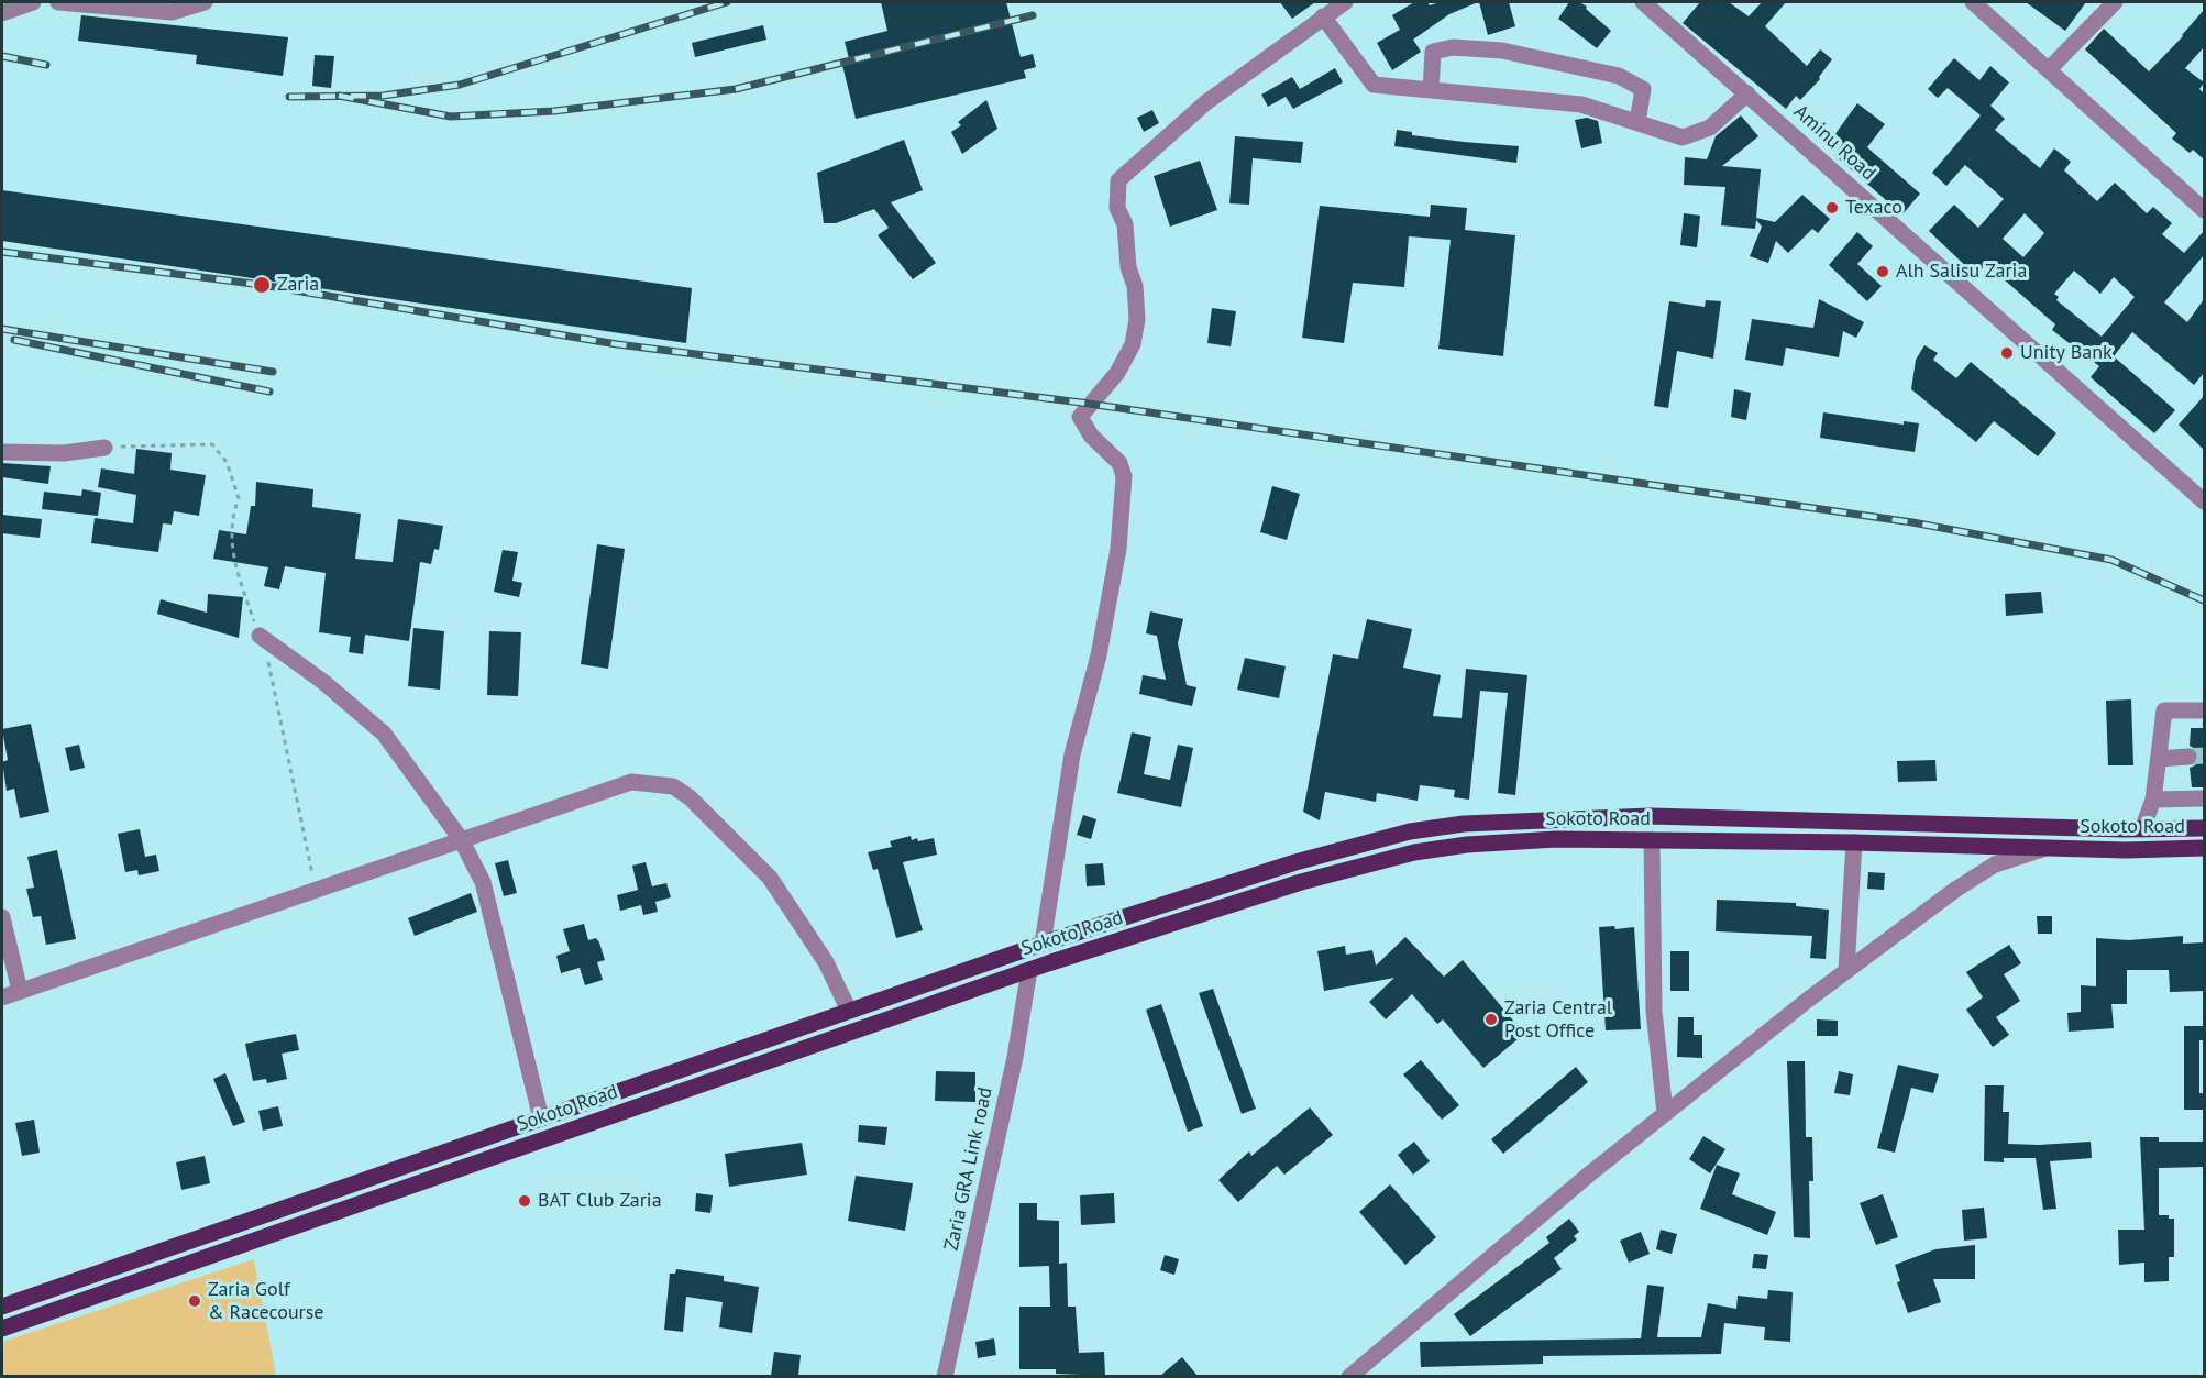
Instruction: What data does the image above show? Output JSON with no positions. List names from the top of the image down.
{
  "streets": {
    "main road": ["Sokoto Road"],
    "street": ["Aminu Road", "Zaria GRA Link road"]
  },
  "crossings": [
    ["Sokoto Road", "Zaria GRA Link road"]
  ],
  "places": [
    "Texaco",
    "Alh Salisu Zaria",
    "Zaria",
    "Unity Bank",
    "Zaria Central Post Office",
    "BAT Club Zaria",
    "Zaria Golf & Racecourse"
  ]
}
